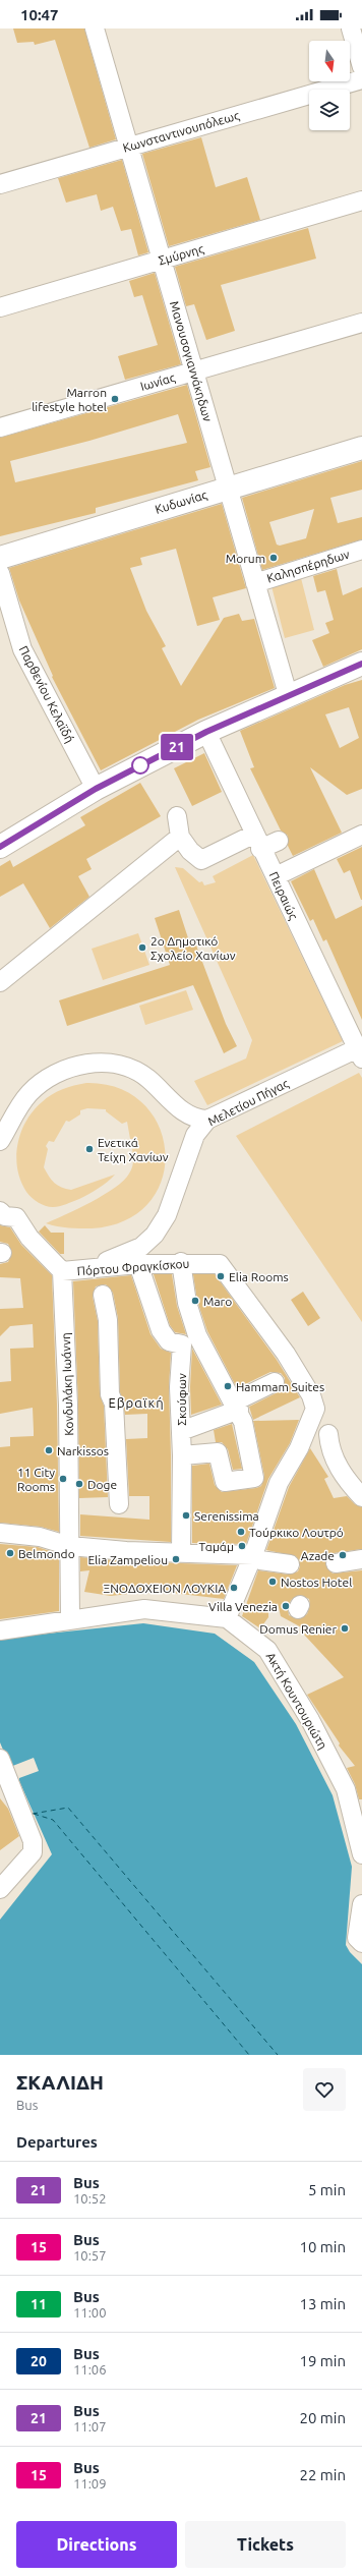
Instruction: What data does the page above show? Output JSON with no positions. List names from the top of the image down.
{
  "streets": {
    "main road": ["Κυδωνίας"],
    "street": [
      "Κωνσταντινουπόλεως",
      "Σμύρνης",
      "Μανουσογιαννάκηδων",
      "Ιωνίας",
      "Καλησπέρηδων",
      "Παρθενίου Κελαϊδή",
      "Πειραιώς",
      "Μελετίου Πήγας",
      "Πόρτου Φραγκίσκου",
      "Κονδυλάκη Ιωάννη",
      "Σκούφων",
      "Ακτή Κουντουριώτη"
    ]
  },
  "crossings": [
    ["Κωνσταντινουπόλεως", "Μανουσογιαννάκηδων"],
    ["Σμύρνης", "Μανουσογιαννάκηδων"],
    ["Μανουσογιαννάκηδων", "Ιωνίας"],
    ["Μανουσογιαννάκηδων", "Κυδωνίας"],
    ["Μανουσογιαννάκηδων", "Καλησπέρηδων"],
    ["Πειραιώς", "Μελετίου Πήγας"],
    ["Μελετίου Πήγας", "Πόρτου Φραγκίσκου"],
    ["Πόρτου Φραγκίσκου", "Κονδυλάκη Ιωάννη"]
  ],
  "districts": ["Εβραϊκή"],
  "places": [
    "Marron lifestyle hotel",
    "Morum",
    "2ο Δημοτικό Σχολείο Χανίων",
    "Ενετικά Τείχη Χανίων",
    "Elia Rooms",
    "Maro",
    "Hammam Suites",
    "Narkissos",
    "11 City Rooms",
    "Doge",
    "Serenissima",
    "Τούρκικο Λουτρό",
    "Ταμάμ",
    "Belmondo",
    "Azade",
    "Elia Zampeliou",
    "Nostos Hotel",
    "ΞΝΟΔΟΧΕΙΟΝ ΛΟΥΚΙΑ",
    "Villa Venezia",
    "Domus Renier"
  ],
  "lines": ["bus line 21"],
  "north": "bottom",
  "page": {
    "status": "10:47",
    "on_map": "21",
    "heading": [
      ["ΣΚΑΛΙΔΗ", "Bus"],
      "Departures"
    ],
    "list": [
      {
        "mark": "21",
        "name": "Bus",
        "note": "10:52",
        "value": "5 min"
      },
      {
        "mark": "15",
        "name": "Bus",
        "note": "10:57",
        "value": "10 min"
      },
      {
        "mark": "11",
        "name": "Bus",
        "note": "11:00",
        "value": "13 min"
      },
      {
        "mark": "20",
        "name": "Bus",
        "note": "11:06",
        "value": "19 min"
      },
      {
        "mark": "21",
        "name": "Bus",
        "note": "11:07",
        "value": "20 min"
      },
      {
        "mark": "15",
        "name": "Bus",
        "note": "11:09",
        "value": "22 min"
      }
    ],
    "buttons": ["Directions", "Tickets"]
  }
}
